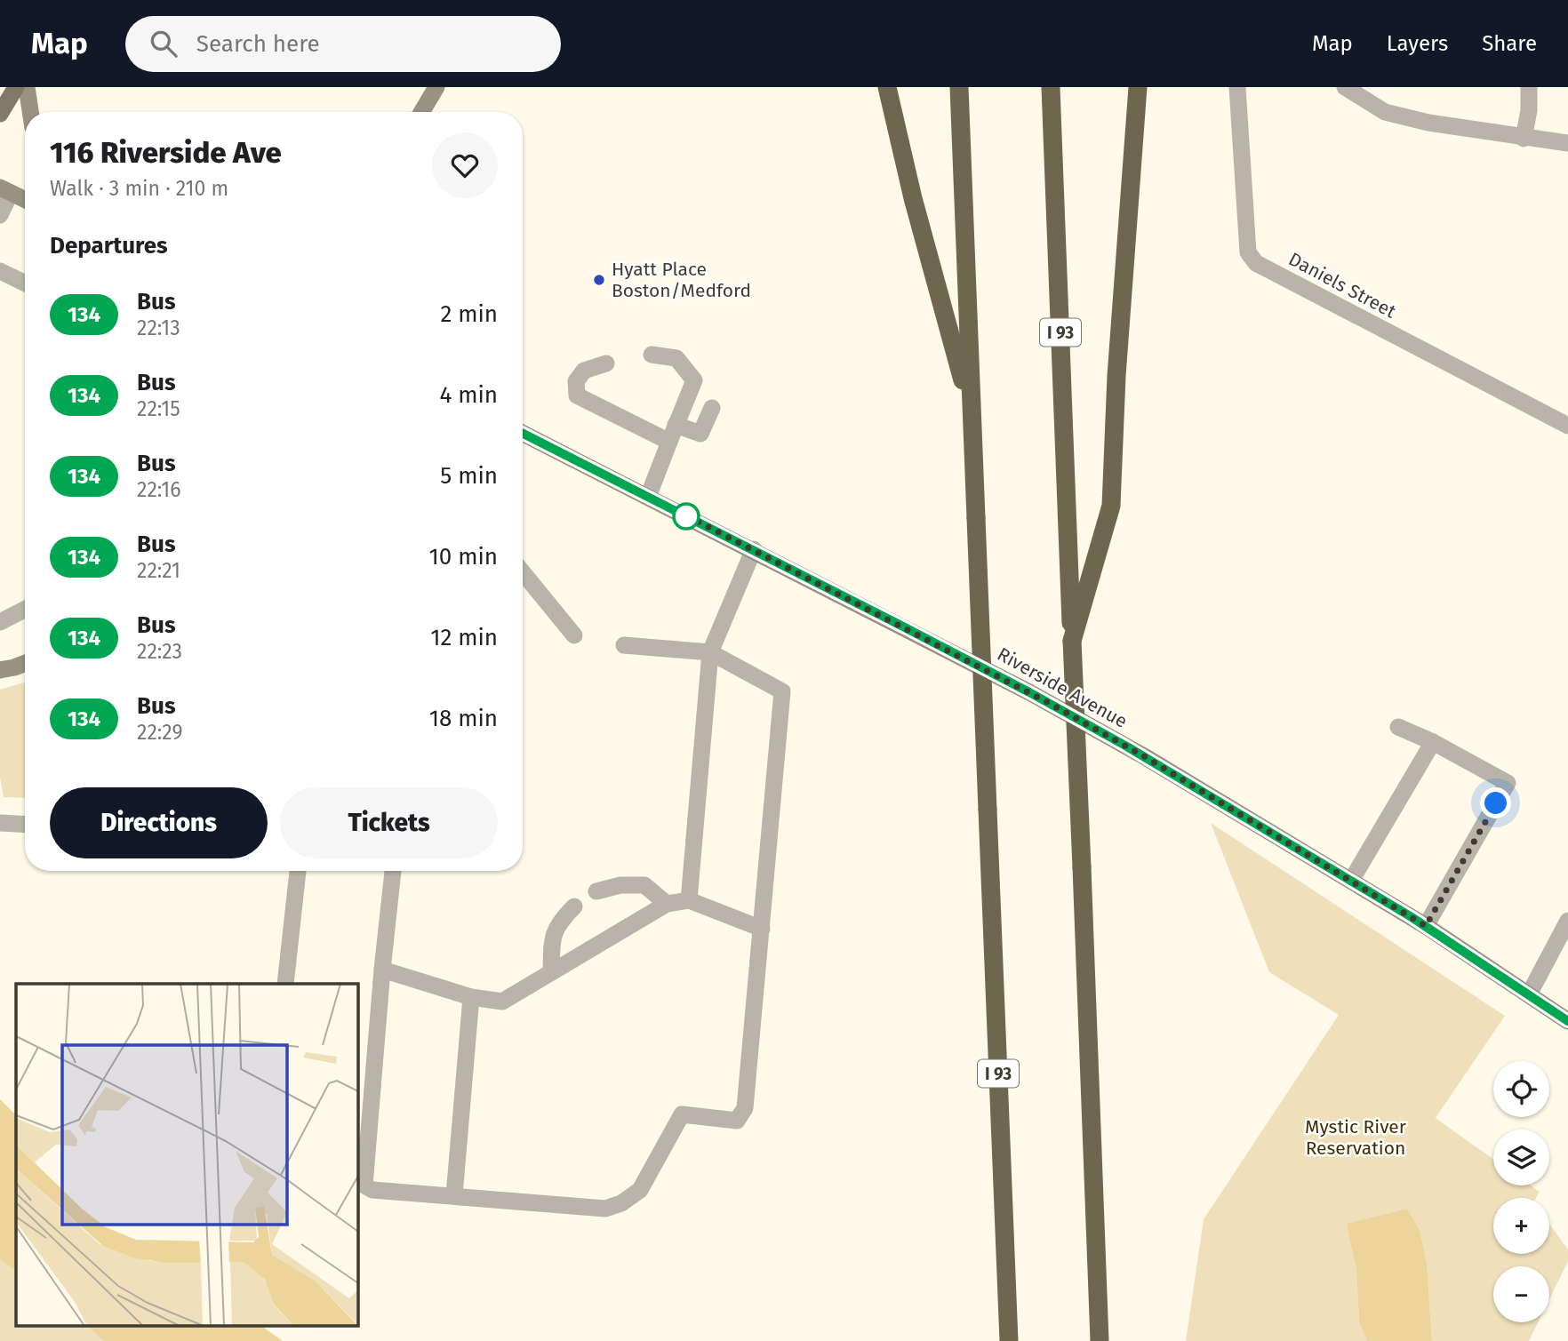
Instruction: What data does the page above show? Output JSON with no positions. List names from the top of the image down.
{
  "streets": {
    "highway": ["I 93"],
    "main road": ["Riverside Avenue"],
    "street": ["Daniels Street"]
  },
  "parks": ["Mystic River Reservation"],
  "places": ["Hyatt Place Boston/Medford"],
  "lines": ["bus line 134"],
  "page": {
    "header": "Map",
    "search": "Search here",
    "nav": ["Map", "Layers", "Share"],
    "heading": [
      ["116 Riverside Ave", "Walk · 3 min · 210 m"],
      "Departures"
    ],
    "list": [
      {
        "mark": "134",
        "name": "Bus",
        "note": "22:13",
        "value": "2 min"
      },
      {
        "mark": "134",
        "name": "Bus",
        "note": "22:15",
        "value": "4 min"
      },
      {
        "mark": "134",
        "name": "Bus",
        "note": "22:16",
        "value": "5 min"
      },
      {
        "mark": "134",
        "name": "Bus",
        "note": "22:21",
        "value": "10 min"
      },
      {
        "mark": "134",
        "name": "Bus",
        "note": "22:23",
        "value": "12 min"
      },
      {
        "mark": "134",
        "name": "Bus",
        "note": "22:29",
        "value": "18 min"
      }
    ],
    "buttons": ["Directions", "Tickets"],
    "map_buttons": ["+", "−"]
  }
}
